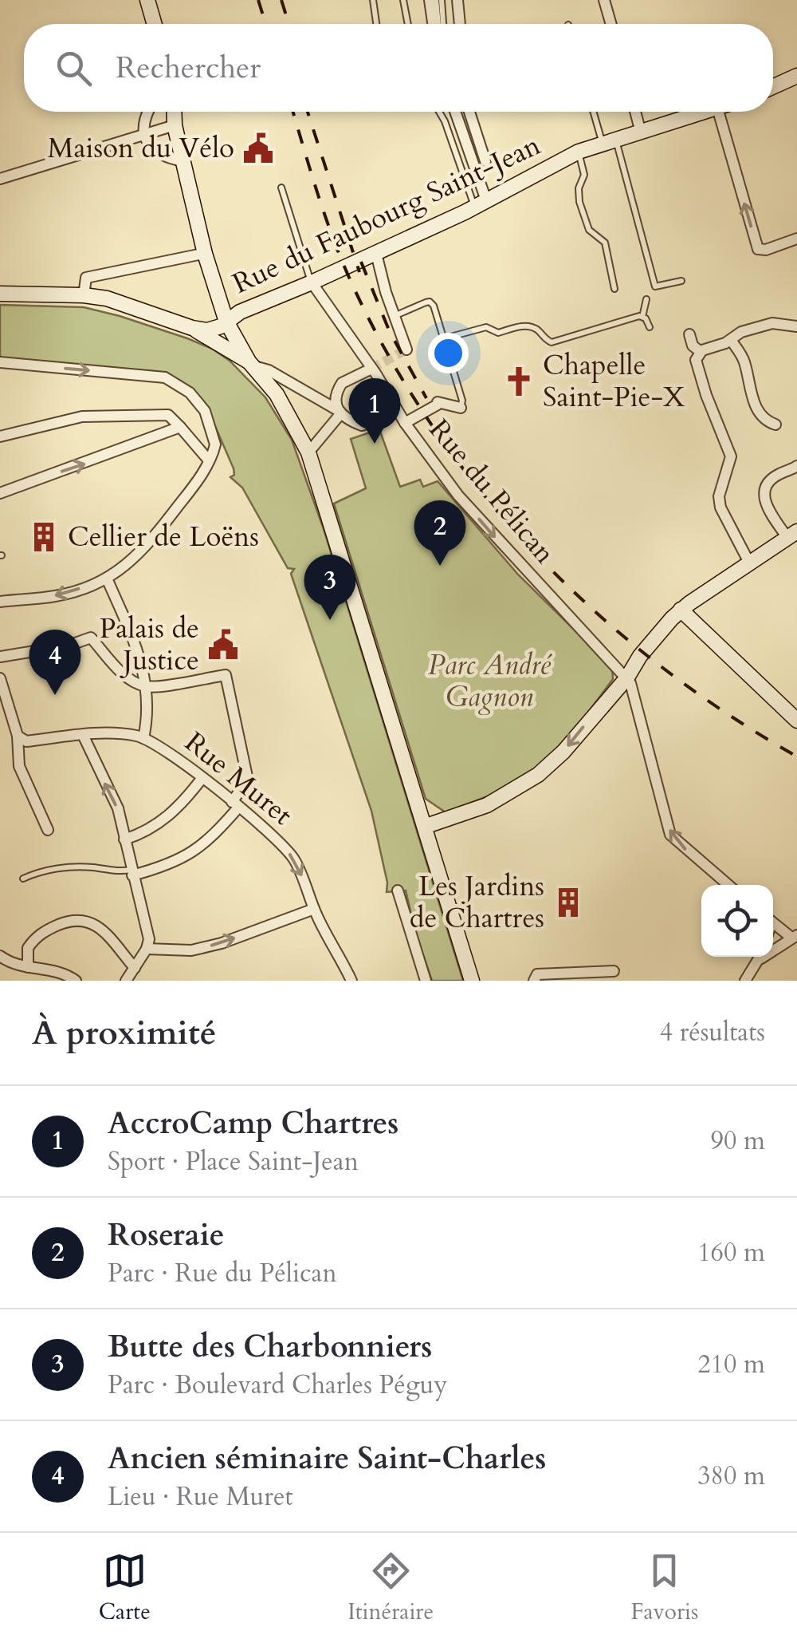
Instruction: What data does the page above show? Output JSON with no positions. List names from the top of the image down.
{
  "streets": {
    "main road": ["Rue du Faubourg Saint-Jean"],
    "street": ["Rue du Pélican", "Rue Muret"]
  },
  "crossings": [
    ["Rue du Faubourg Saint-Jean", "Rue du Pélican"]
  ],
  "one_way": ["Rue du Pélican"],
  "parks": ["Parc André Gagnon"],
  "places": {
    "public building": ["Maison du Vélo", "Palais de Justice"],
    "church": ["Chapelle Saint-Pie-X"],
    "building": ["Cellier de Loëns", "Les Jardins de Chartres"]
  },
  "page": {
    "search": "Rechercher",
    "pins": [
      "1",
      "2",
      "3",
      "4"
    ],
    "heading": ["À proximité", "4 résultats"],
    "list": [
      {
        "mark": "1",
        "name": "AccroCamp Chartres",
        "note": "Sport · Place Saint-Jean",
        "value": "90 m"
      },
      {
        "mark": "2",
        "name": "Roseraie",
        "note": "Parc · Rue du Pélican",
        "value": "160 m"
      },
      {
        "mark": "3",
        "name": "Butte des Charbonniers",
        "note": "Parc · Boulevard Charles Péguy",
        "value": "210 m"
      },
      {
        "mark": "4",
        "name": "Ancien séminaire Saint-Charles",
        "note": "Lieu · Rue Muret",
        "value": "380 m"
      }
    ],
    "nav": ["Carte", "Itinéraire", "Favoris"]
  }
}
